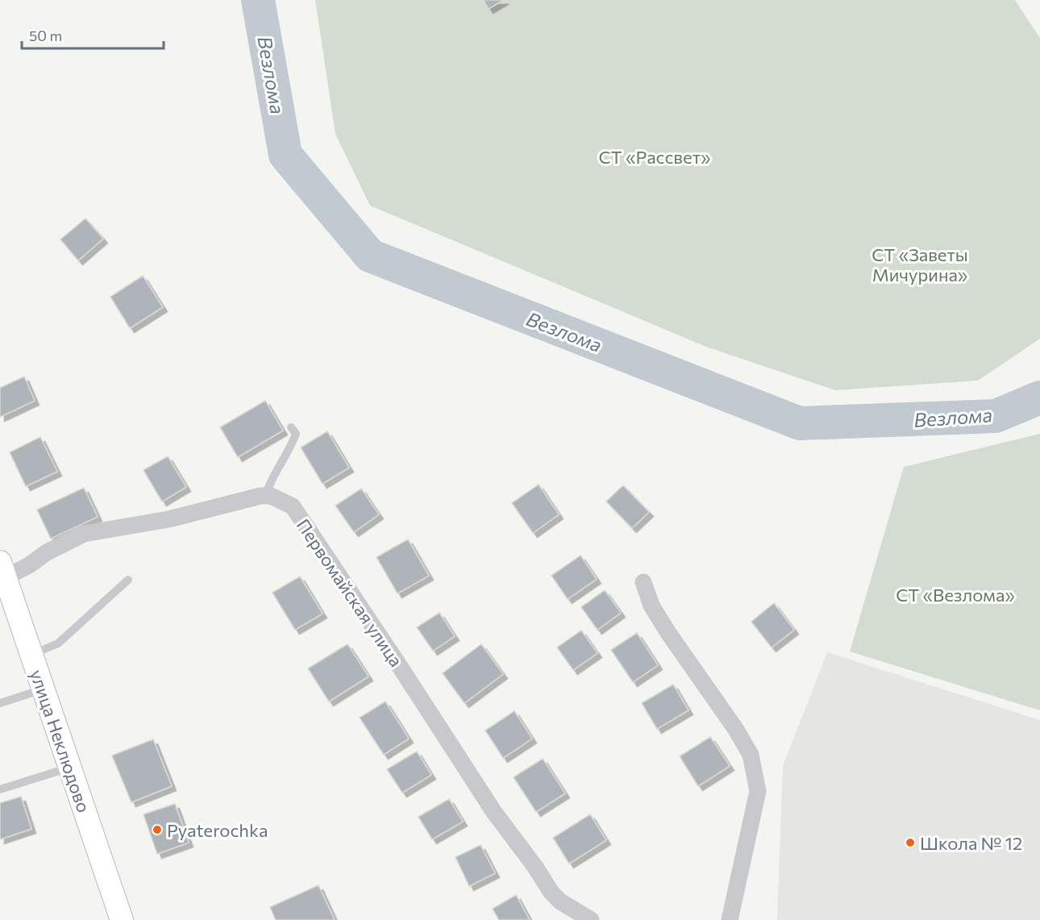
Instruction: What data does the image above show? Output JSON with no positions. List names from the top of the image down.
{
  "streets": {
    "main road": ["улица Неклюдово"],
    "street": ["Первомайская улица"]
  },
  "water": ["Везлома"],
  "parks": ["СТ «Рассвет»", "СТ «Заветы Мичурина»", "СТ «Везлома»"],
  "places": ["Pyaterochka", "Школа № 12"],
  "scale_bar": "50 m"
}
